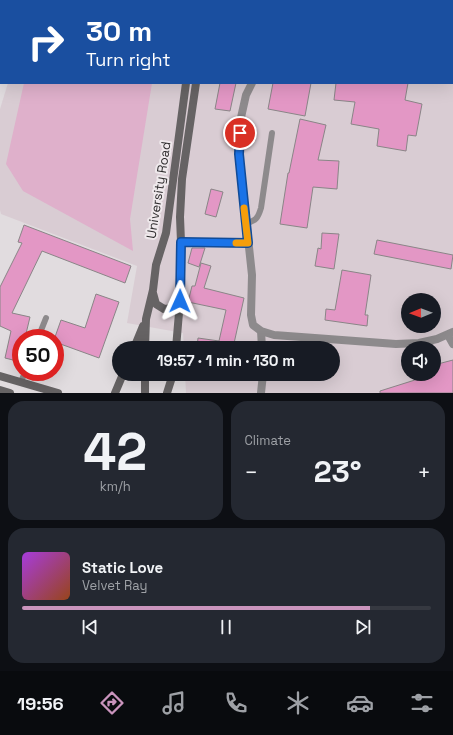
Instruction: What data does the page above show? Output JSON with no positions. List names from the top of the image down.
{
  "streets": {
    "main road": ["University Road"]
  },
  "north": "left",
  "page": {
    "turn": ["30 m", "Turn right"],
    "limit": "50",
    "trip": "19:57 · 1 min · 130 m",
    "tile": [
      ["42", "km/h"],
      "Climate"
    ],
    "heat": ["−", "23°", "+"],
    "song": ["Static Love", "Velvet Ray"],
    "tabs": "19:56"
  }
}
